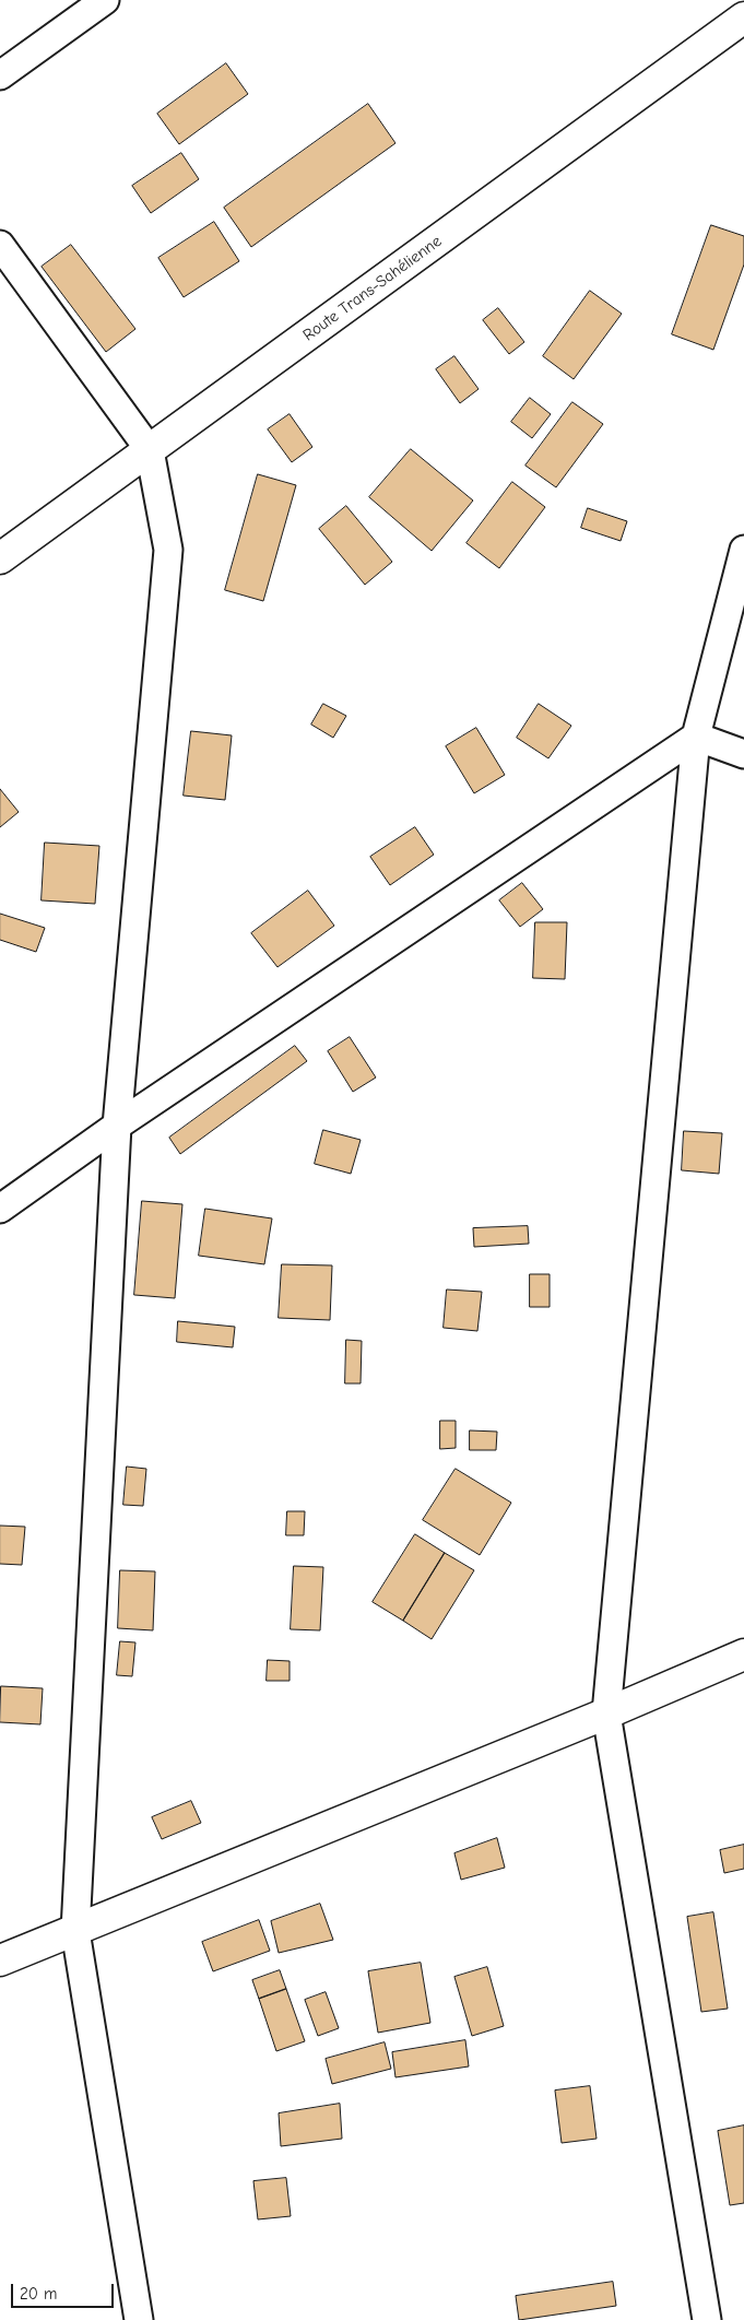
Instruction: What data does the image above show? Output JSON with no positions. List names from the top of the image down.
{
  "streets": {
    "main road": ["Route Trans-Sahélienne"]
  },
  "scale_bar": "20 m"
}
